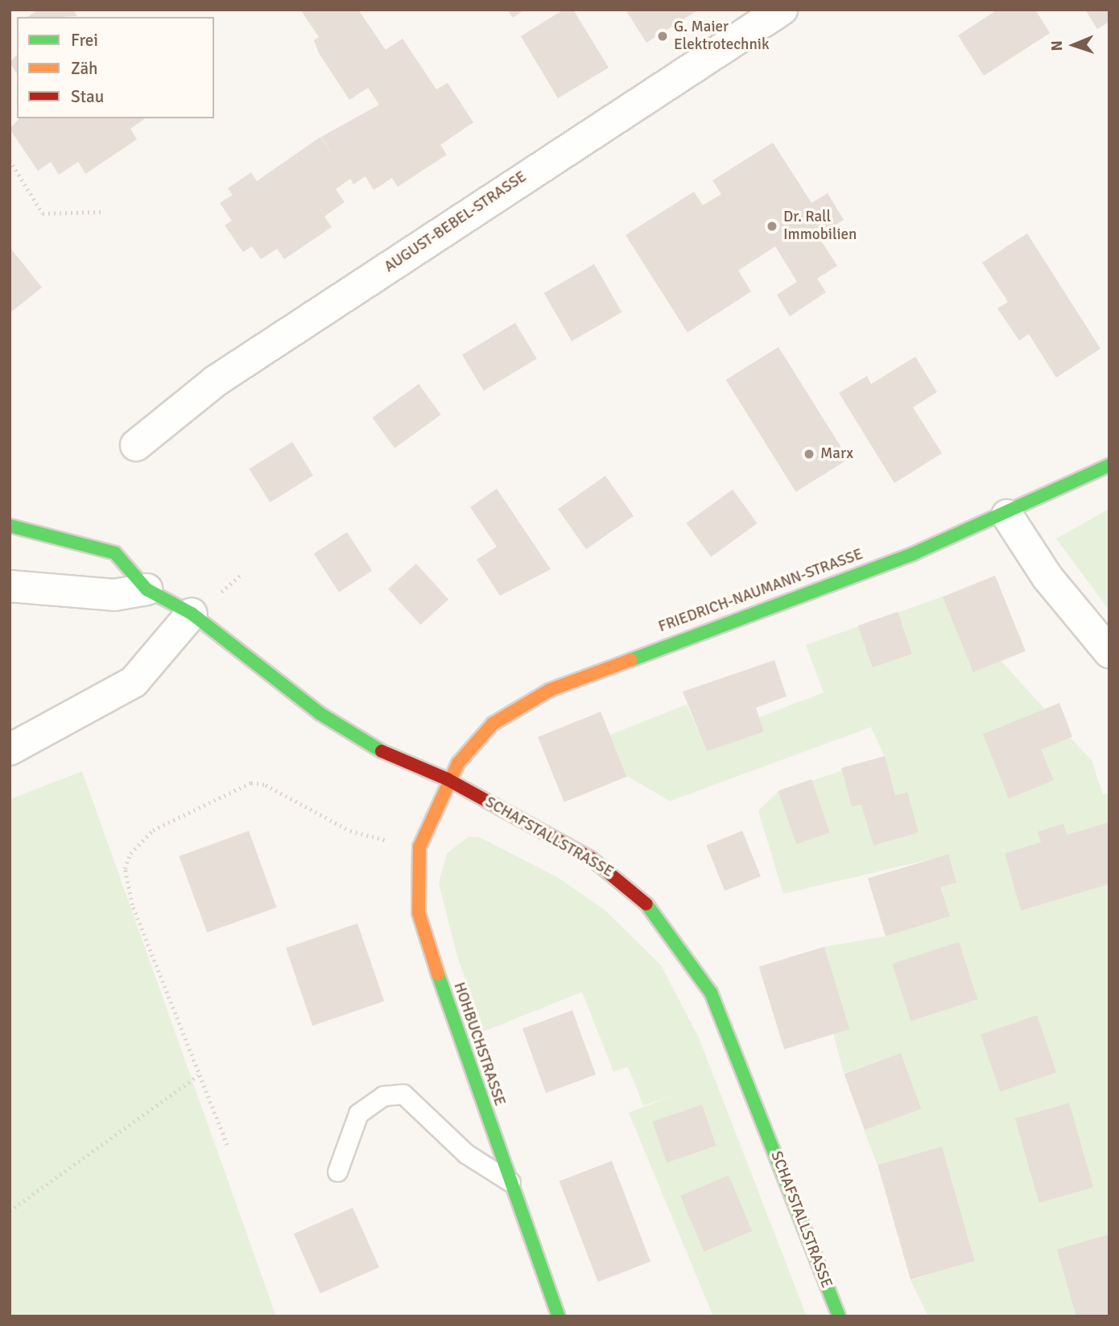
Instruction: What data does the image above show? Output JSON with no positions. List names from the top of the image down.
{
  "streets": {
    "street": [
      "AUGUST-BEBEL-STRASSE",
      "FRIEDRICH-NAUMANN-STRASSE",
      "SCHAFSTALLSTRASSE",
      "HOHBUCHSTRASSE"
    ]
  },
  "crossings": [
    ["FRIEDRICH-NAUMANN-STRASSE", "SCHAFSTALLSTRASSE"],
    ["FRIEDRICH-NAUMANN-STRASSE", "HOHBUCHSTRASSE"],
    ["SCHAFSTALLSTRASSE", "HOHBUCHSTRASSE"]
  ],
  "places": ["G. Maier Elektrotechnik", "Dr. Rall Immobilien", "Marx"],
  "legend": ["Frei", "Zäh", "Stau"],
  "north": "left"
}
